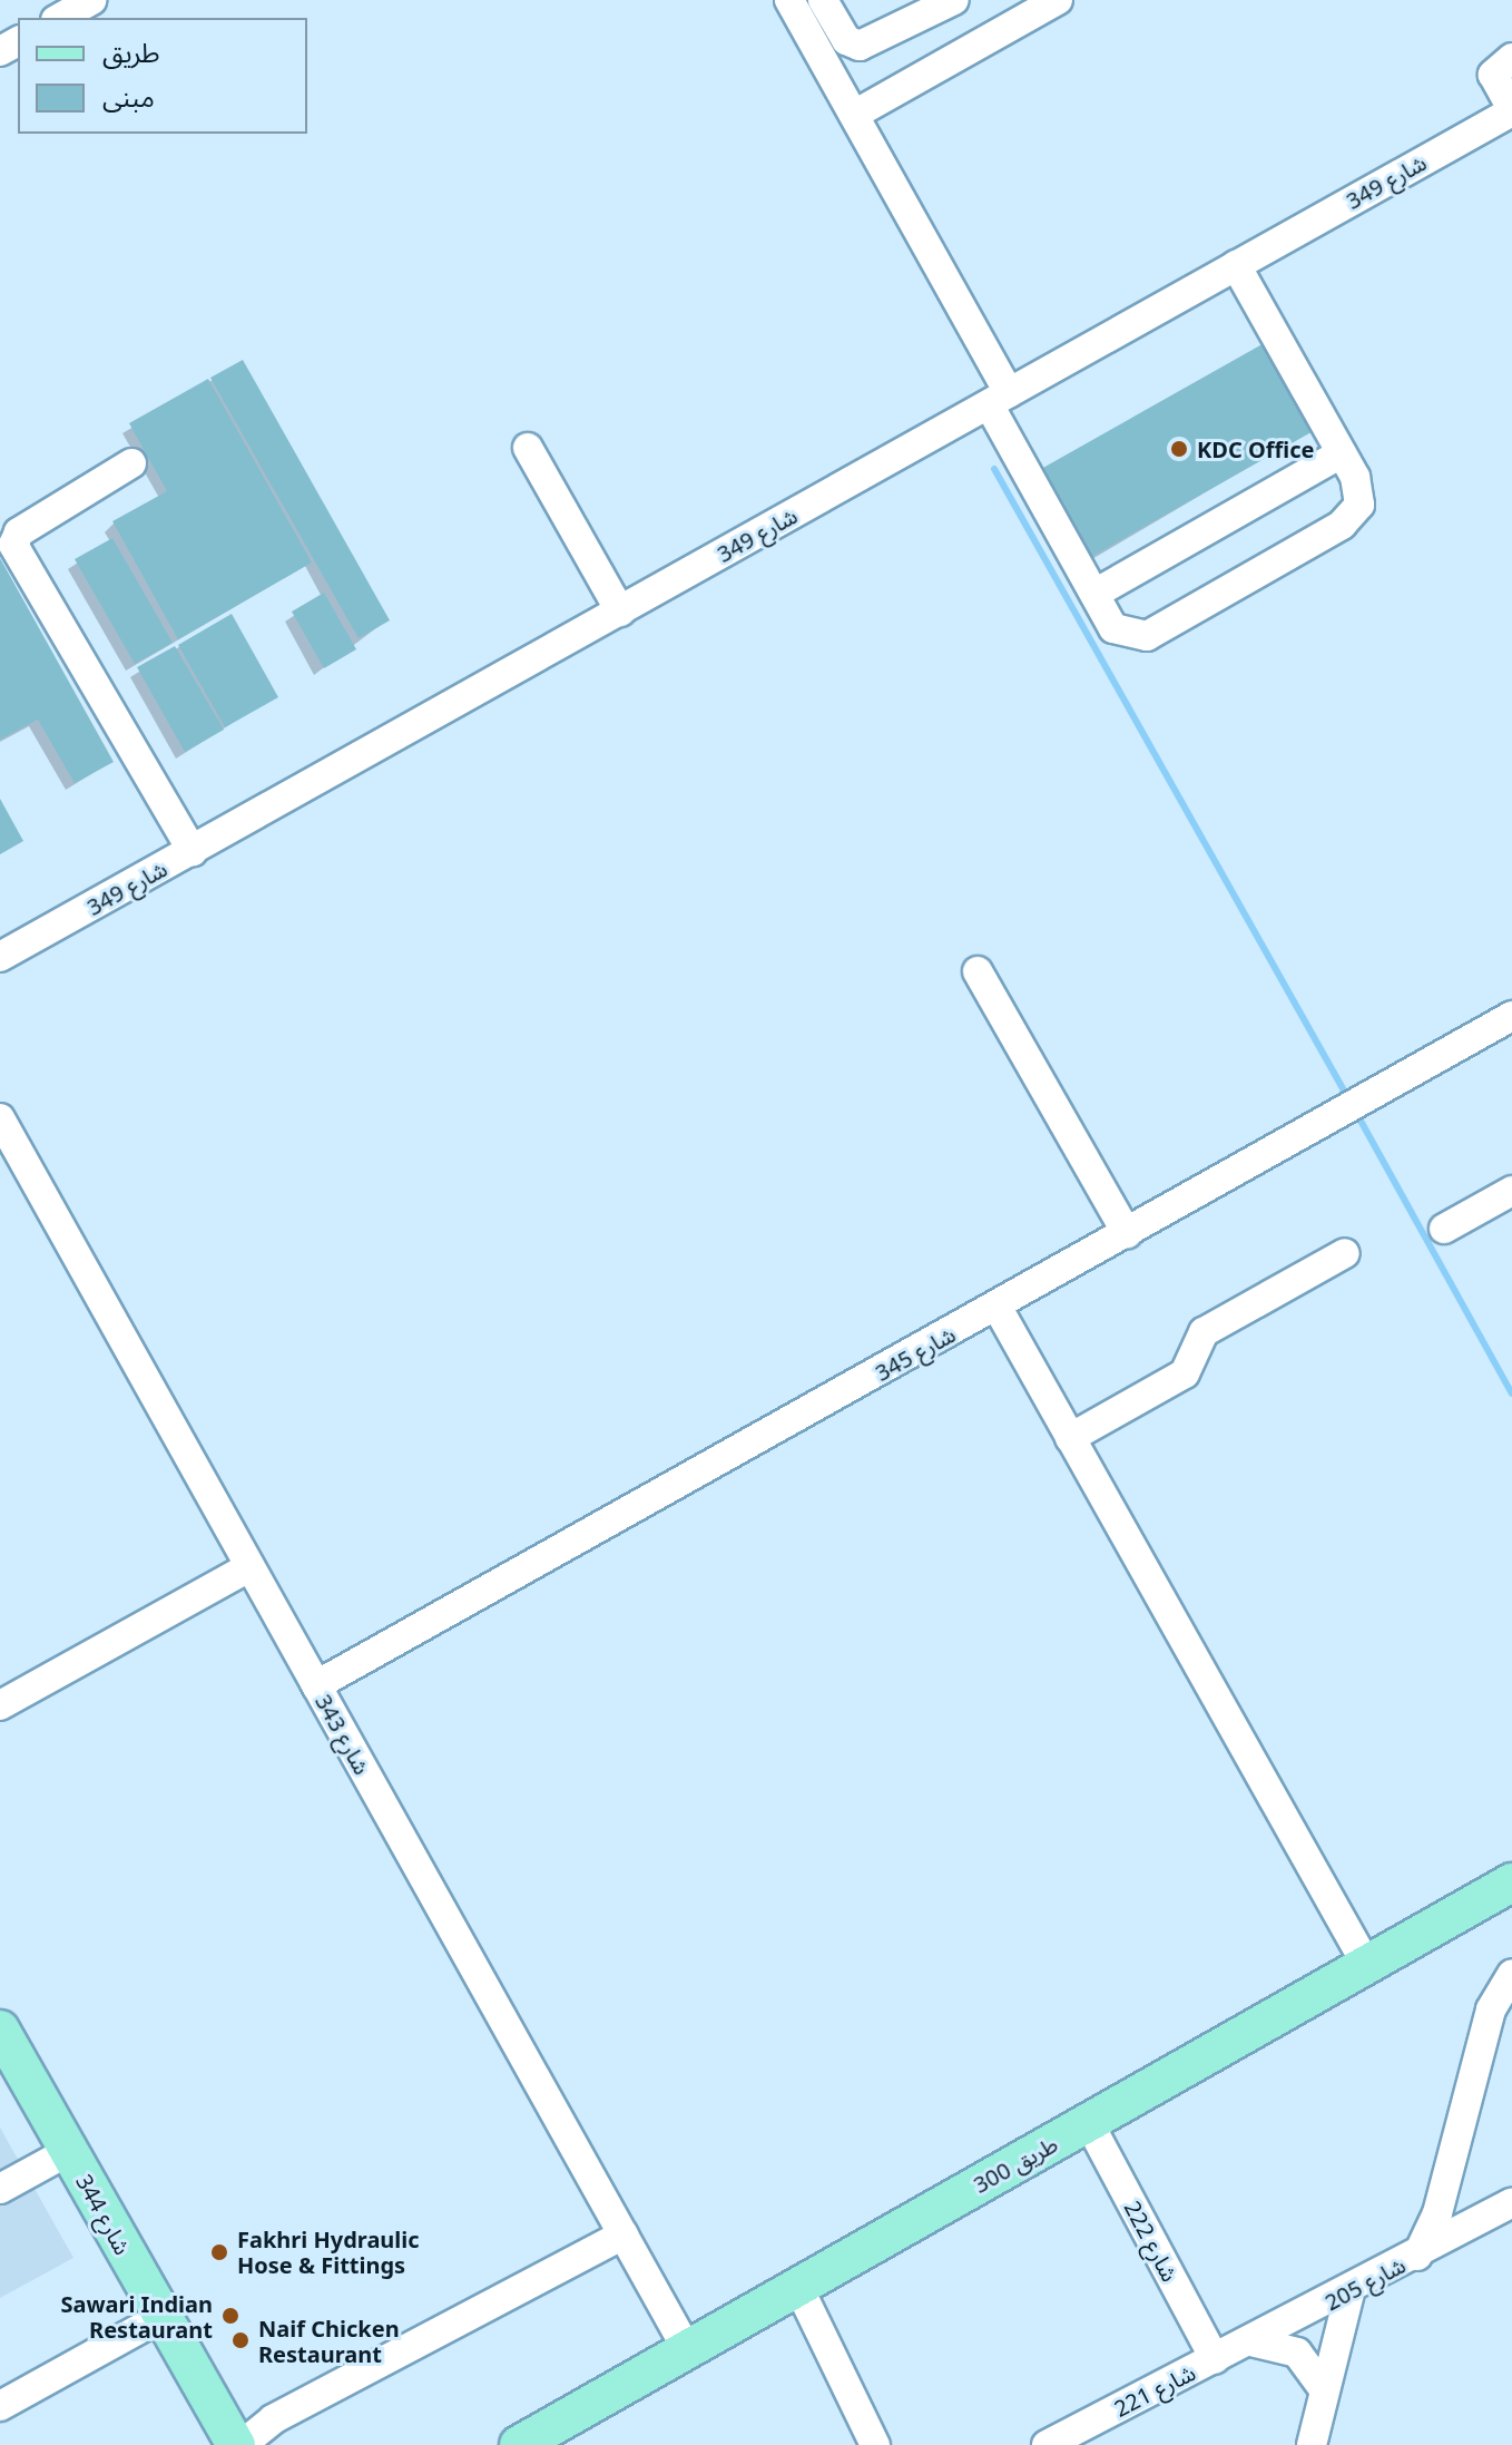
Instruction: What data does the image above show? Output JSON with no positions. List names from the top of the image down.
{
  "streets": {
    "main road": ["طريق 300", "شارع 344"],
    "street": [
      "شارع 349",
      "شارع 345",
      "شارع 343",
      "شارع 222",
      "شارع 205",
      "شارع 221"
    ]
  },
  "crossings": [
    ["شارع 345", "شارع 343"],
    ["شارع 343", "طريق 300"],
    ["طريق 300", "شارع 222"],
    ["شارع 222", "شارع 205"],
    ["شارع 222", "شارع 221"],
    ["شارع 205", "شارع 221"]
  ],
  "places": [
    "KDC Office",
    "Fakhri Hydraulic Hose & Fittings",
    "Sawari Indian Restaurant",
    "Naif Chicken Restaurant"
  ],
  "legend": ["طريق", "مبنى"]
}
